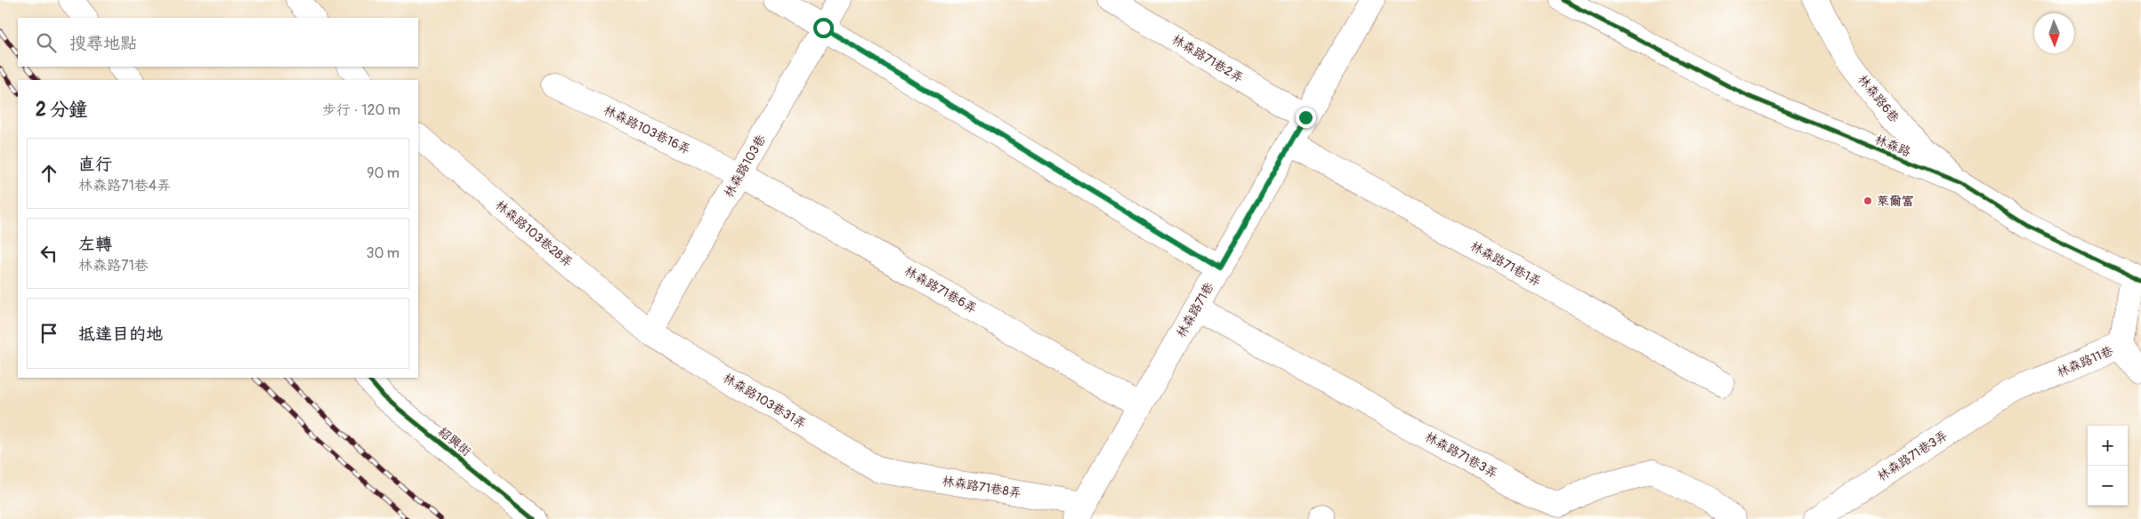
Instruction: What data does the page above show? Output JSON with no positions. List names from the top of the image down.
{
  "streets": {
    "street": [
      "林森路71巷2弄",
      "林森路6巷",
      "林森路103巷16弄",
      "林森路",
      "林森路103巷",
      "林森路103巷28弄",
      "林森路71巷1弄",
      "林森路71巷6弄",
      "林森路71巷",
      "林森路11巷",
      "林森路103巷31弄",
      "紹興街",
      "林森路71巷3弄",
      "林森路71巷8弄"
    ]
  },
  "crossings": [
    ["林森路71巷2弄", "林森路71巷"],
    ["林森路6巷", "林森路"],
    ["林森路103巷16弄", "林森路103巷"],
    ["林森路103巷16弄", "林森路71巷6弄"],
    ["林森路", "林森路11巷"],
    ["林森路103巷", "林森路103巷28弄"],
    ["林森路103巷", "林森路71巷6弄"],
    ["林森路103巷", "林森路103巷31弄"],
    ["林森路103巷28弄", "林森路103巷31弄"],
    ["林森路71巷1弄", "林森路71巷"],
    ["林森路71巷6弄", "林森路71巷"],
    ["林森路71巷", "林森路71巷3弄"],
    ["林森路71巷", "林森路71巷8弄"],
    ["林森路11巷", "林森路71巷3弄"],
    ["林森路103巷31弄", "林森路71巷8弄"]
  ],
  "places": ["萊爾富"],
  "north": "bottom",
  "page": {
    "search": "搜尋地點",
    "heading": ["2 分鐘", "步行 · 120 m"],
    "list": [
      ["直行", "林森路71巷4弄", "90 m"],
      ["左轉", "林森路71巷", "30 m"],
      "抵達目的地"
    ],
    "map_buttons": ["+", "−"]
  }
}
